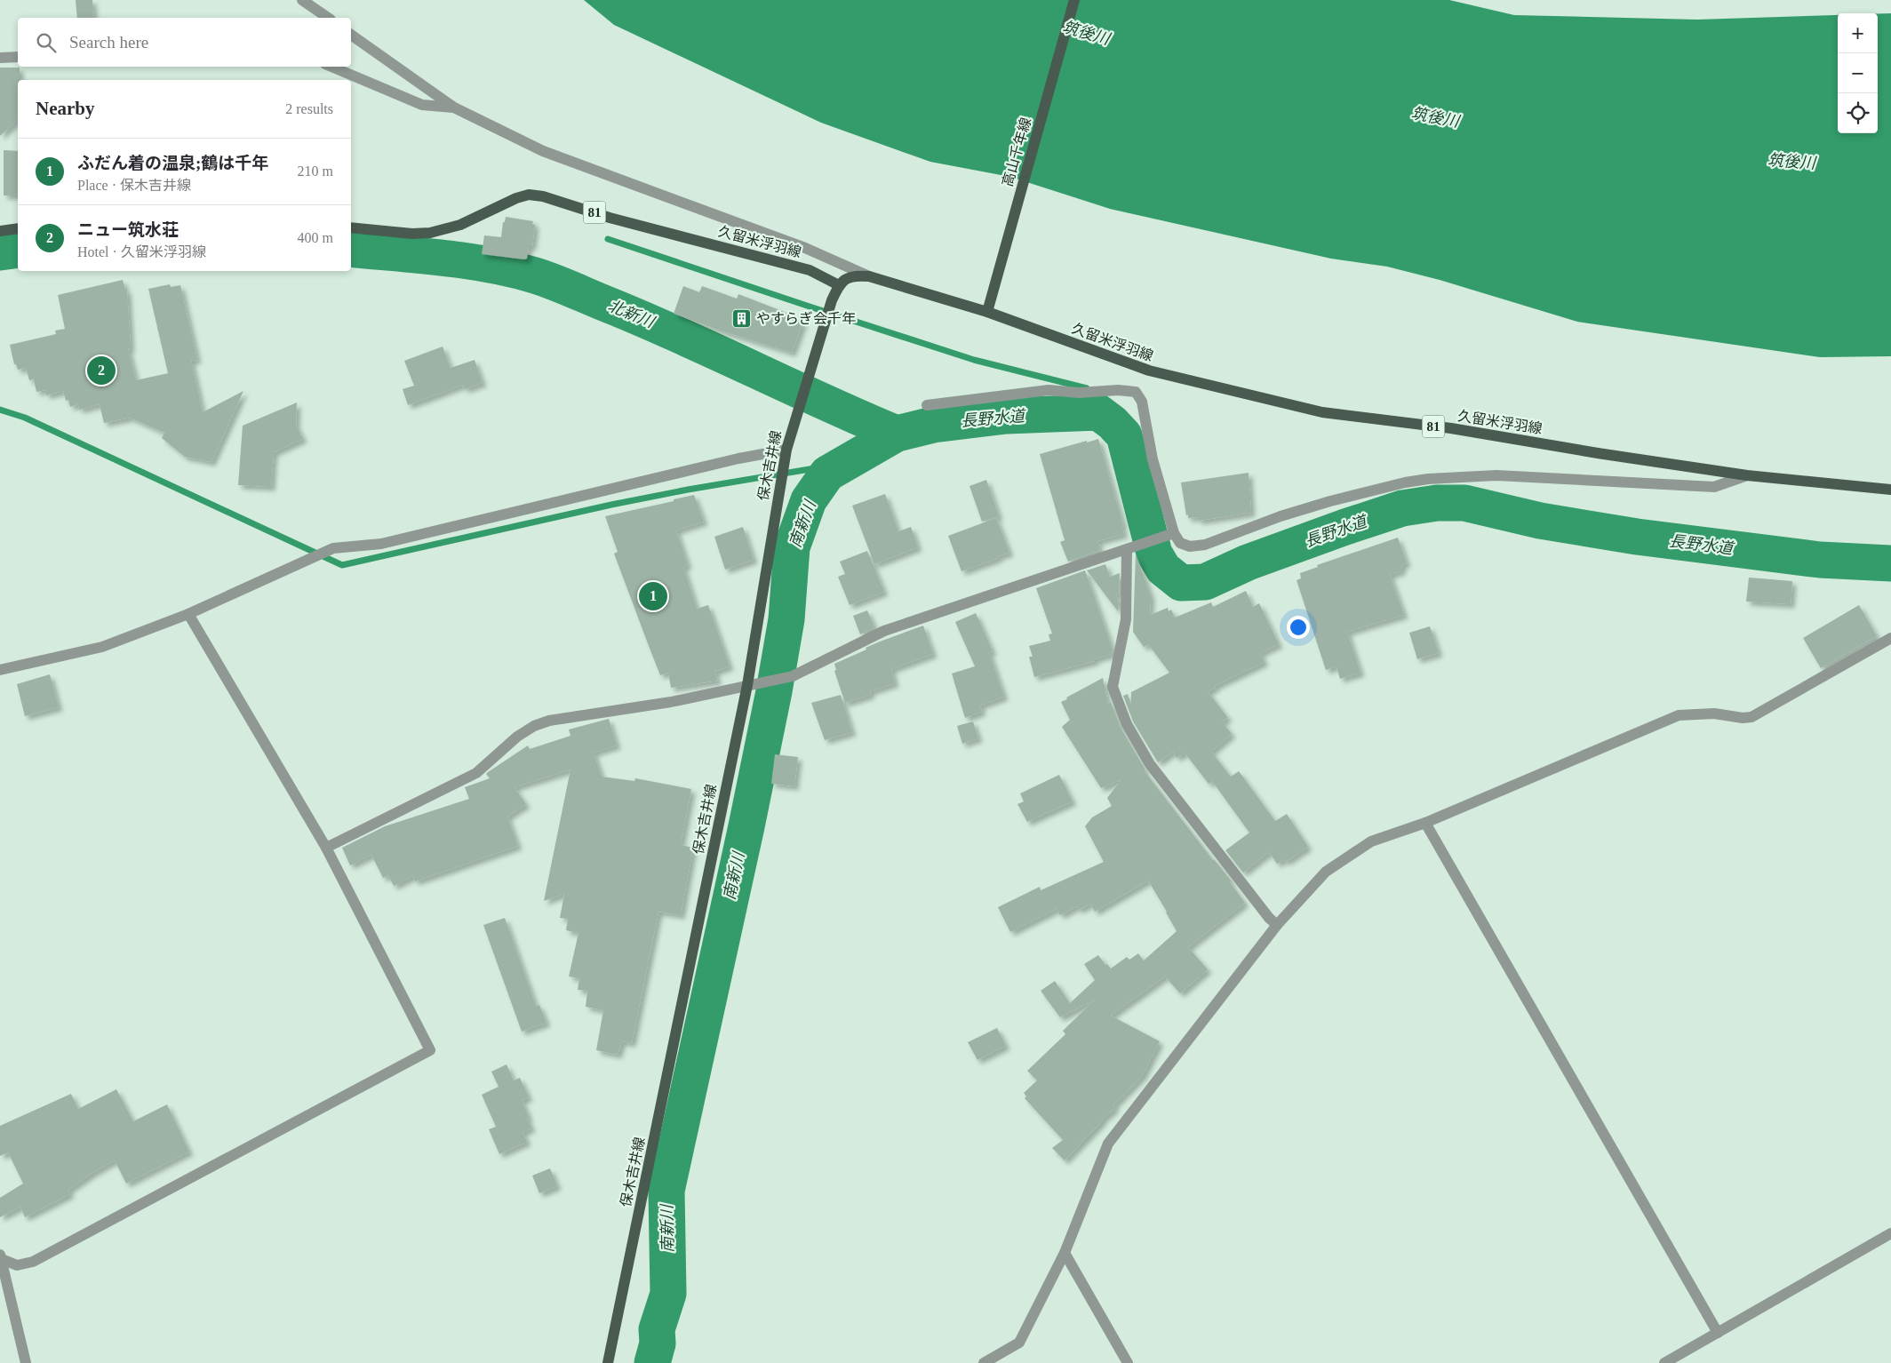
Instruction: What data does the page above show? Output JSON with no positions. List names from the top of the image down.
{
  "streets": {
    "main road": [
      "高山千年線",
      "81",
      "久留米浮羽線",
      "保木吉井線"
    ]
  },
  "crossings": [
    ["高山千年線", "久留米浮羽線"],
    ["久留米浮羽線", "保木吉井線"]
  ],
  "water": [
    "筑後川",
    "北新川",
    "長野水道",
    "南新川"
  ],
  "places": {
    "building": ["やすらぎ会千年"]
  },
  "page": {
    "map_buttons": ["+", "−"],
    "search": "Search here",
    "heading": ["Nearby", "2 results"],
    "list": [
      {
        "mark": "1",
        "name": "ふだん着の温泉;鶴は千年",
        "note": "Place · 保木吉井線",
        "value": "210 m"
      },
      {
        "mark": "2",
        "name": "ニュー筑水荘",
        "note": "Hotel · 久留米浮羽線",
        "value": "400 m"
      }
    ],
    "pins": ["2", "1"]
  }
}
